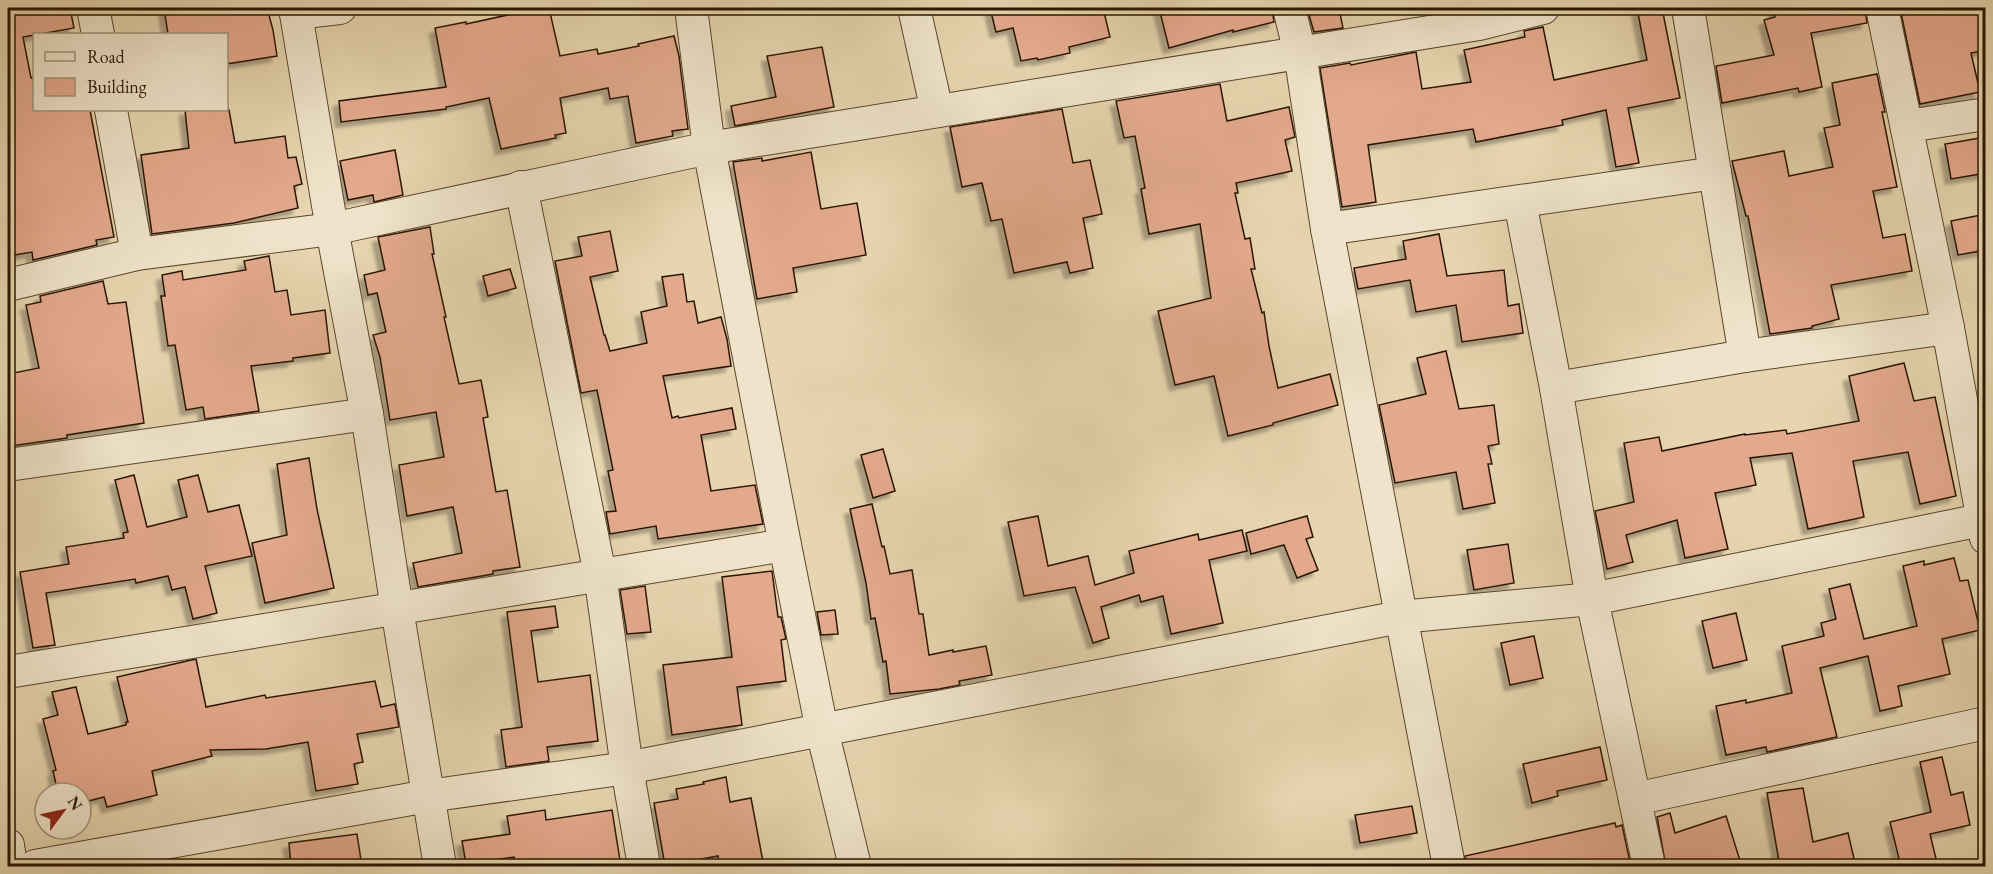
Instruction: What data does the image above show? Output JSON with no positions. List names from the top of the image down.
{
  "legend": ["Road", "Building"],
  "north": "top right"
}
